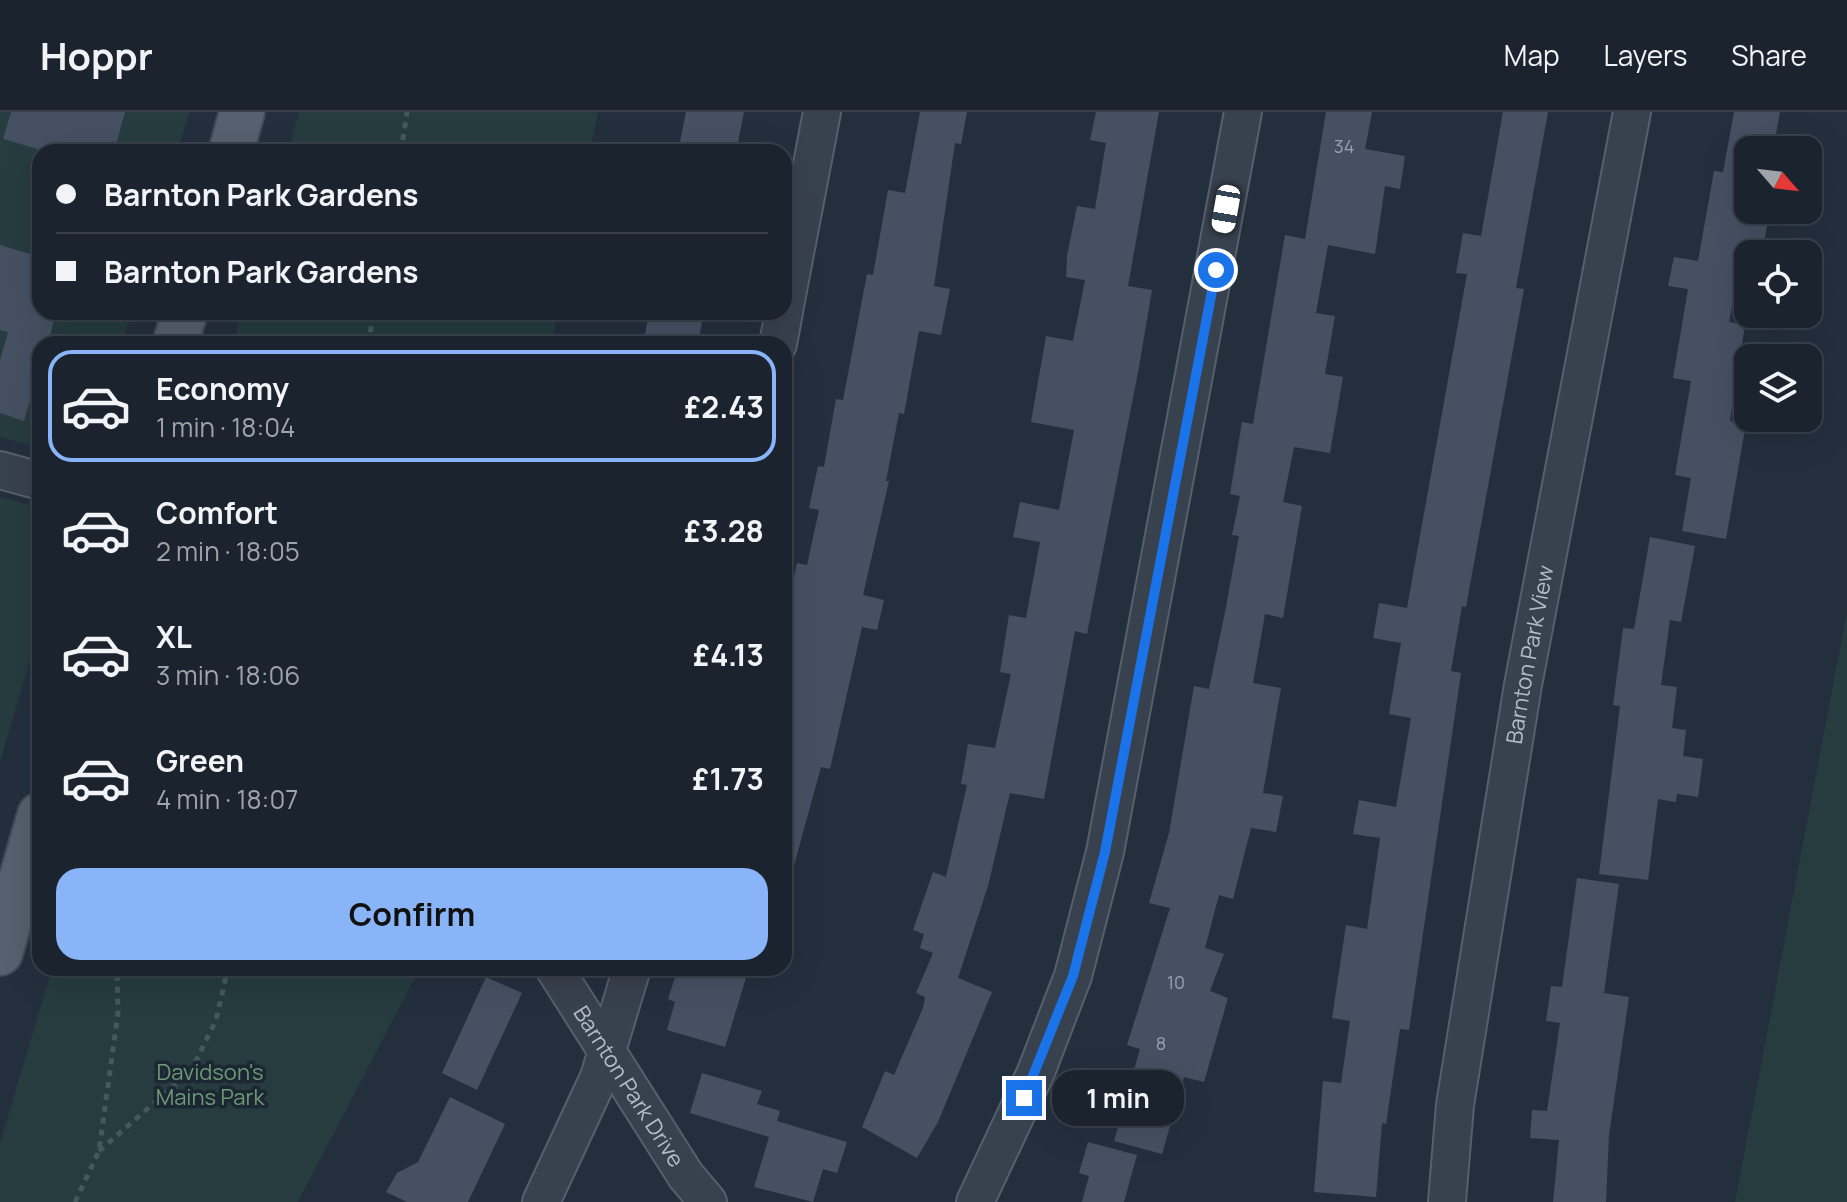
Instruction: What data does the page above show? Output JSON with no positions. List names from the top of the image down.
{
  "streets": {
    "street": ["Barnton Park View", "Barnton Park Drive"]
  },
  "parks": ["Davidson's Mains Park"],
  "house_numbers": ["34", "10", "8"],
  "north": "bottom right",
  "page": {
    "header": "Hoppr",
    "nav": ["Map", "Layers", "Share"],
    "banner": ["Barnton Park Gardens", "Barnton Park Gardens"],
    "list": [
      {
        "name": "Economy",
        "note": "1 min · 18:04",
        "value": "£2.43"
      },
      {
        "name": "Comfort",
        "note": "2 min · 18:05",
        "value": "£3.28"
      },
      {
        "name": "XL",
        "note": "3 min · 18:06",
        "value": "£4.13"
      },
      {
        "name": "Green",
        "note": "4 min · 18:07",
        "value": "£1.73"
      }
    ],
    "buttons": "Confirm",
    "bubble": "1 min"
  }
}
